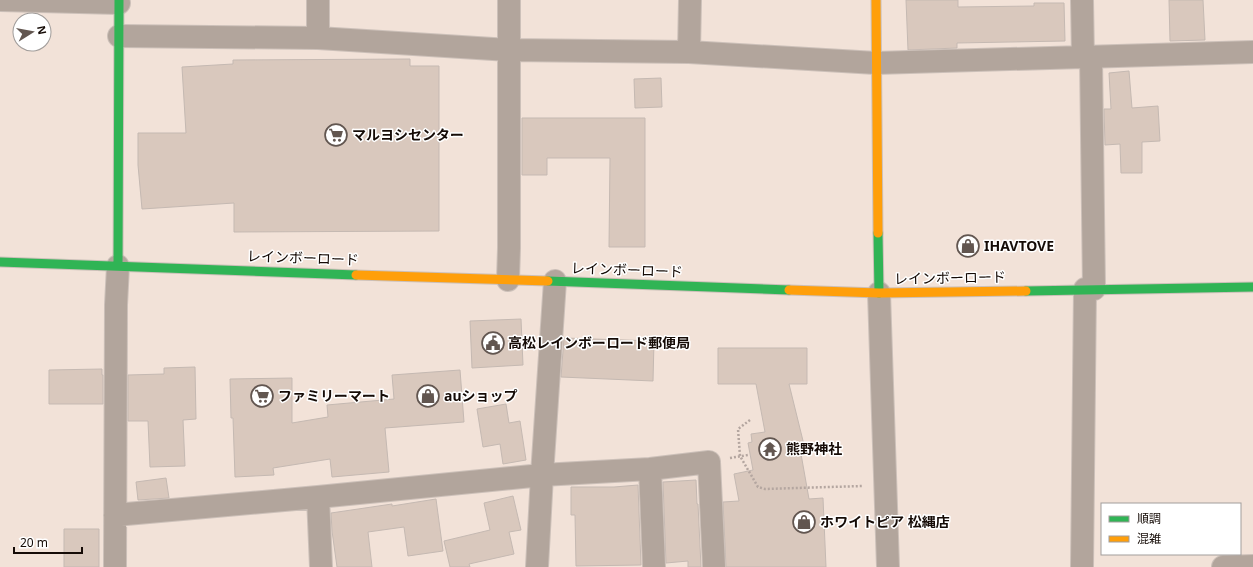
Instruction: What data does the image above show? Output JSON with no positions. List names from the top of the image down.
{
  "streets": {
    "street": ["レインボーロード"]
  },
  "places": {
    "supermarket": ["マルヨシセンター", "ファミリーマート"],
    "shop": ["IHAVTOVE", "auショップ", "ホワイトピア 松縄店"],
    "public building": ["高松レインボーロード郵便局"],
    "temple": ["熊野神社"]
  },
  "legend": ["順調", "混雑"],
  "scale_bar": "20 m",
  "north": "right"
}
